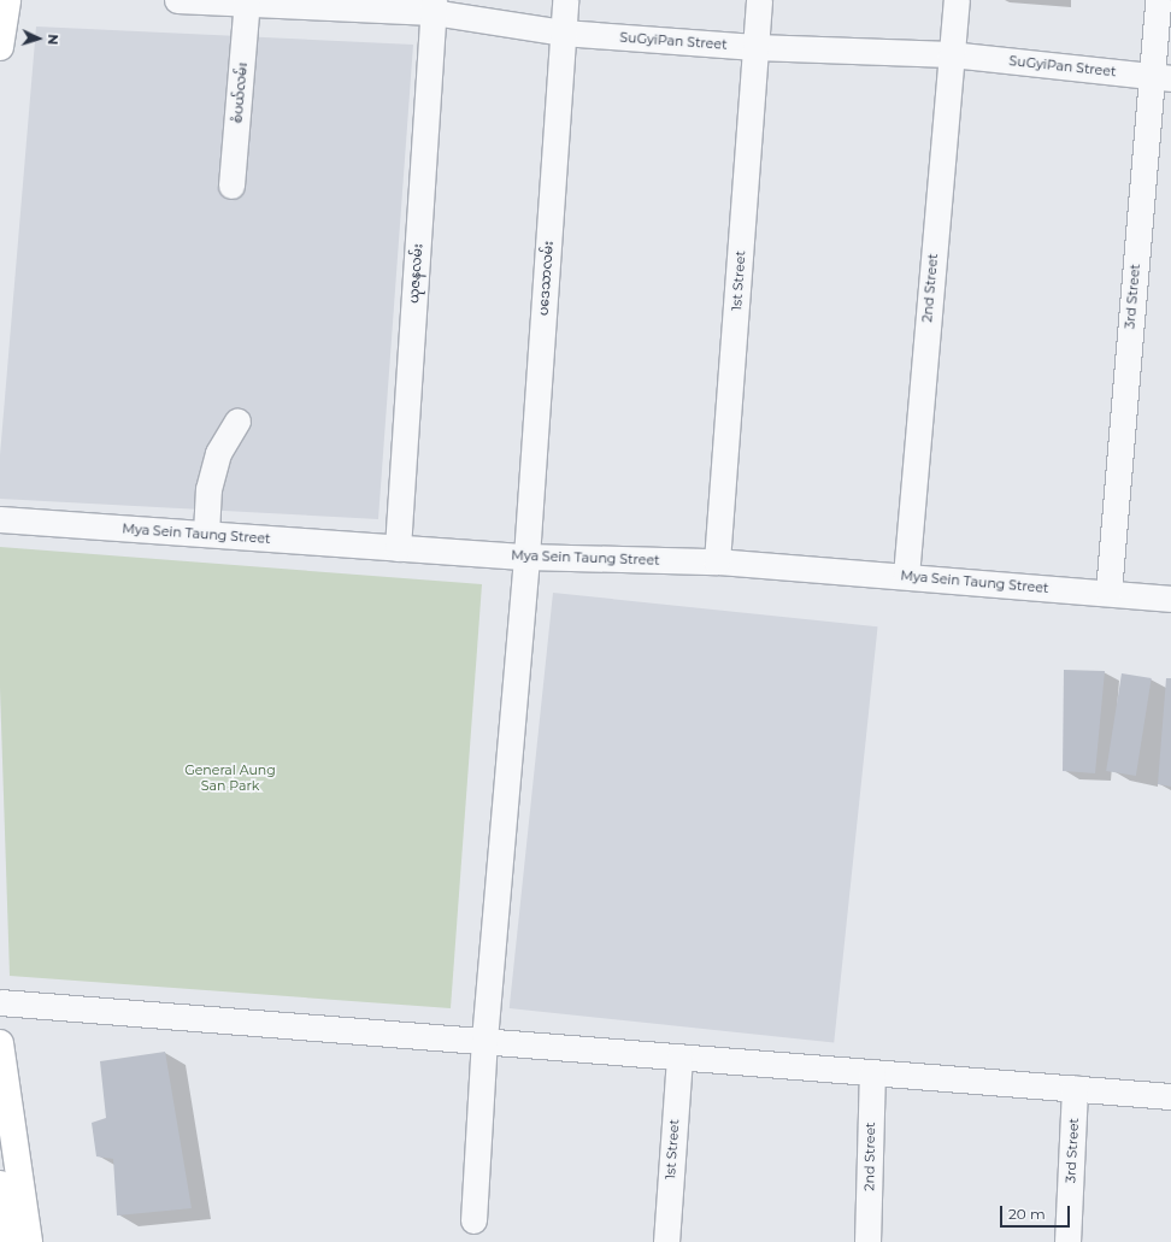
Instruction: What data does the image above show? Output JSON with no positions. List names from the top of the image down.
{
  "streets": {
    "street": [
      "SuGyiPan Street",
      "စံပယ်လမ်း",
      "ယုဇနလမ်း",
      "ပဒေသာလမ်း",
      "1st Street",
      "2nd Street",
      "3rd Street",
      "Mya Sein Taung Street"
    ]
  },
  "crossings": [
    ["SuGyiPan Street", "စံပယ်လမ်း"],
    ["SuGyiPan Street", "ယုဇနလမ်း"],
    ["SuGyiPan Street", "ပဒေသာလမ်း"],
    ["SuGyiPan Street", "1st Street"],
    ["SuGyiPan Street", "2nd Street"],
    ["SuGyiPan Street", "3rd Street"],
    ["ယုဇနလမ်း", "Mya Sein Taung Street"],
    ["ပဒေသာလမ်း", "Mya Sein Taung Street"],
    ["1st Street", "Mya Sein Taung Street"],
    ["2nd Street", "Mya Sein Taung Street"],
    ["3rd Street", "Mya Sein Taung Street"]
  ],
  "parks": ["General Aung San Park"],
  "scale_bar": "20 m",
  "north": "right"
}
